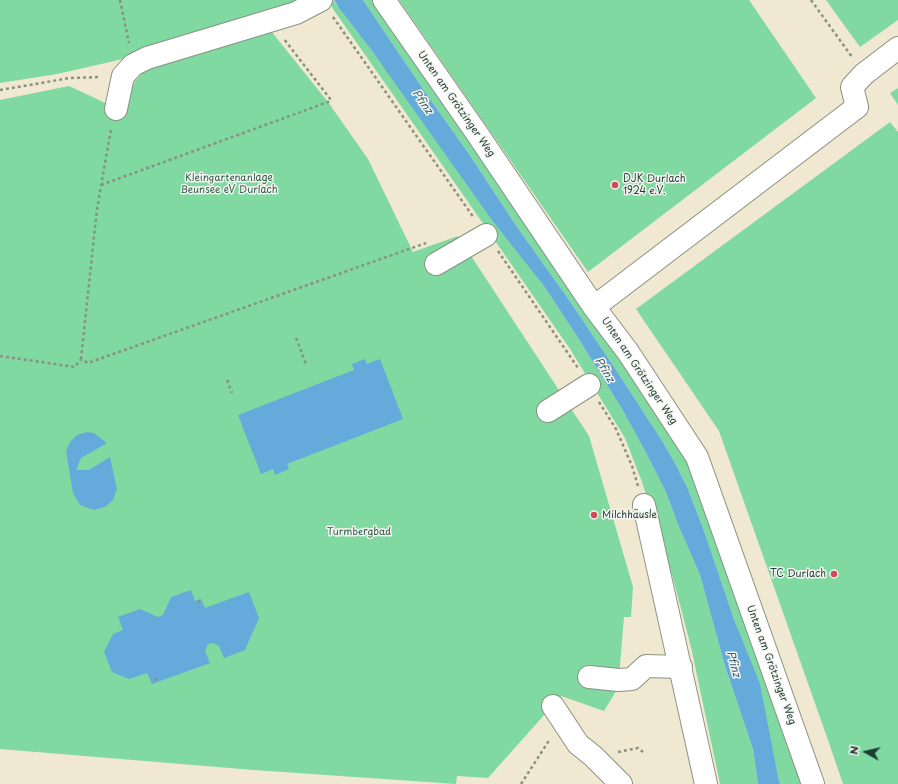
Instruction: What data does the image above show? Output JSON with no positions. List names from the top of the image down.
{
  "streets": {
    "lane": ["Unten am Grötzinger Weg"]
  },
  "water": ["Pfinz"],
  "parks": ["Kleingartenanlage Beunsee eV Durlach", "Turmbergbad"],
  "places": ["DJK Durlach 1924 e.V.", "Milchhäusle", "TC Durlach"],
  "north": "left"
}
